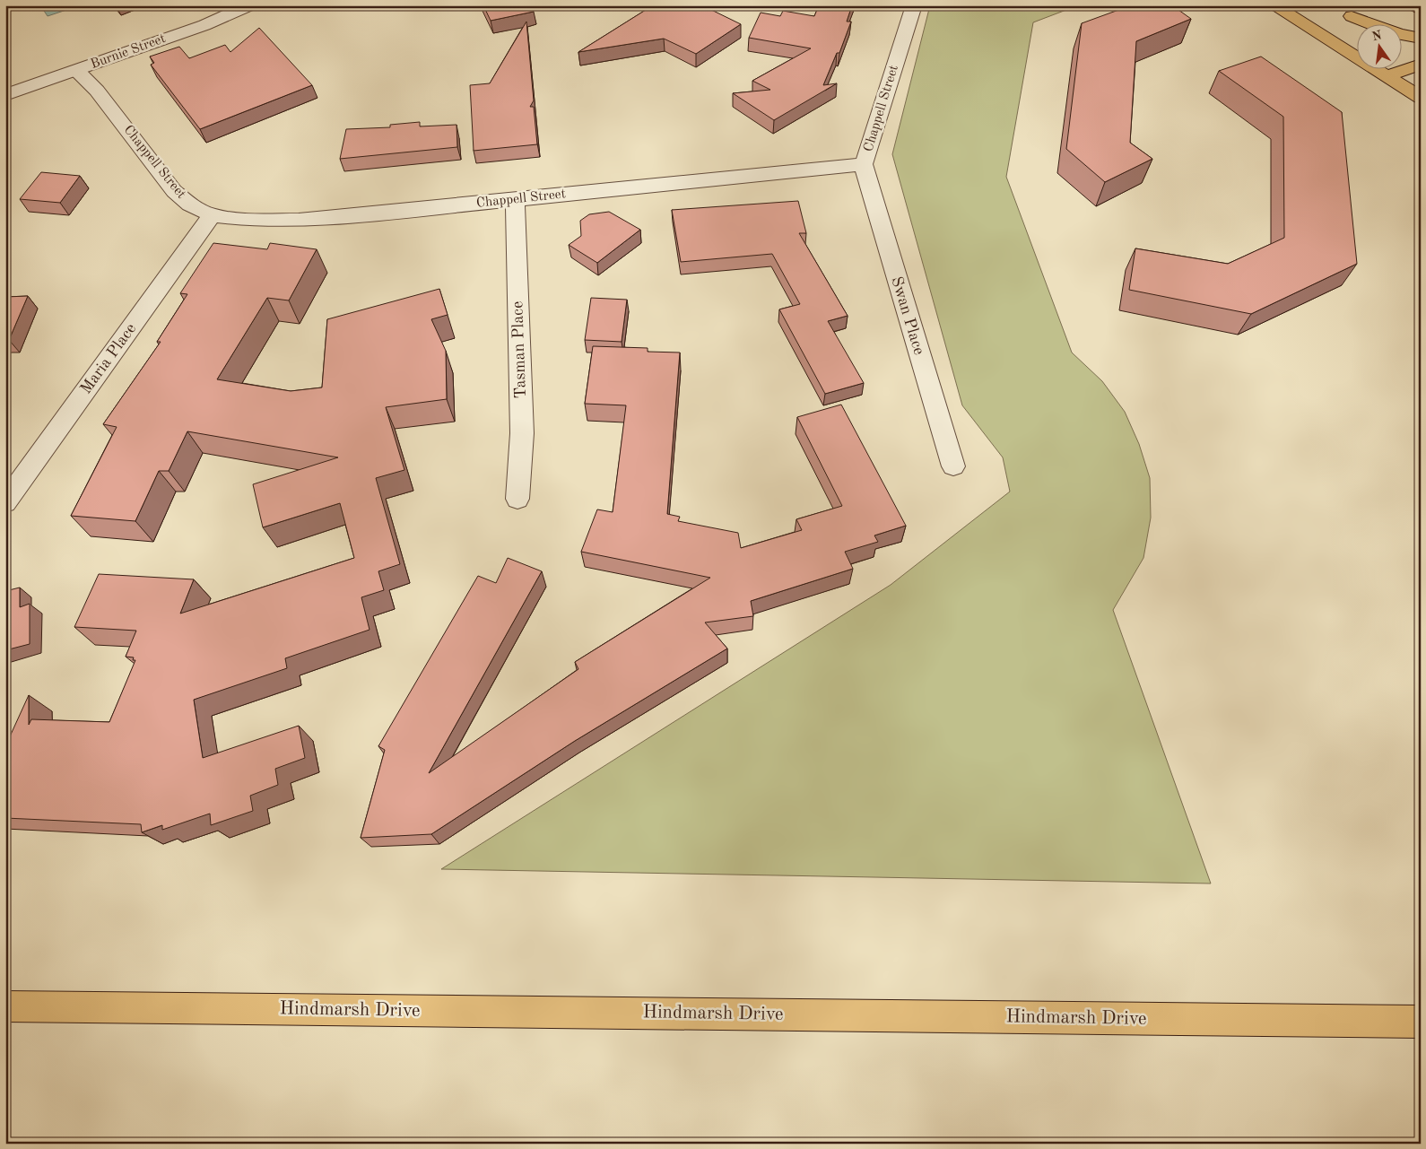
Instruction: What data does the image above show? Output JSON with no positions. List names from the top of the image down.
{
  "streets": {
    "main road": ["Hindmarsh Drive"],
    "street": [
      "Burnie Street",
      "Chappell Street",
      "Swan Place",
      "Tasman Place",
      "Maria Place"
    ]
  },
  "crossings": [
    ["Burnie Street", "Chappell Street"],
    ["Chappell Street", "Swan Place"],
    ["Chappell Street", "Tasman Place"],
    ["Chappell Street", "Maria Place"]
  ],
  "north": "top"
}
